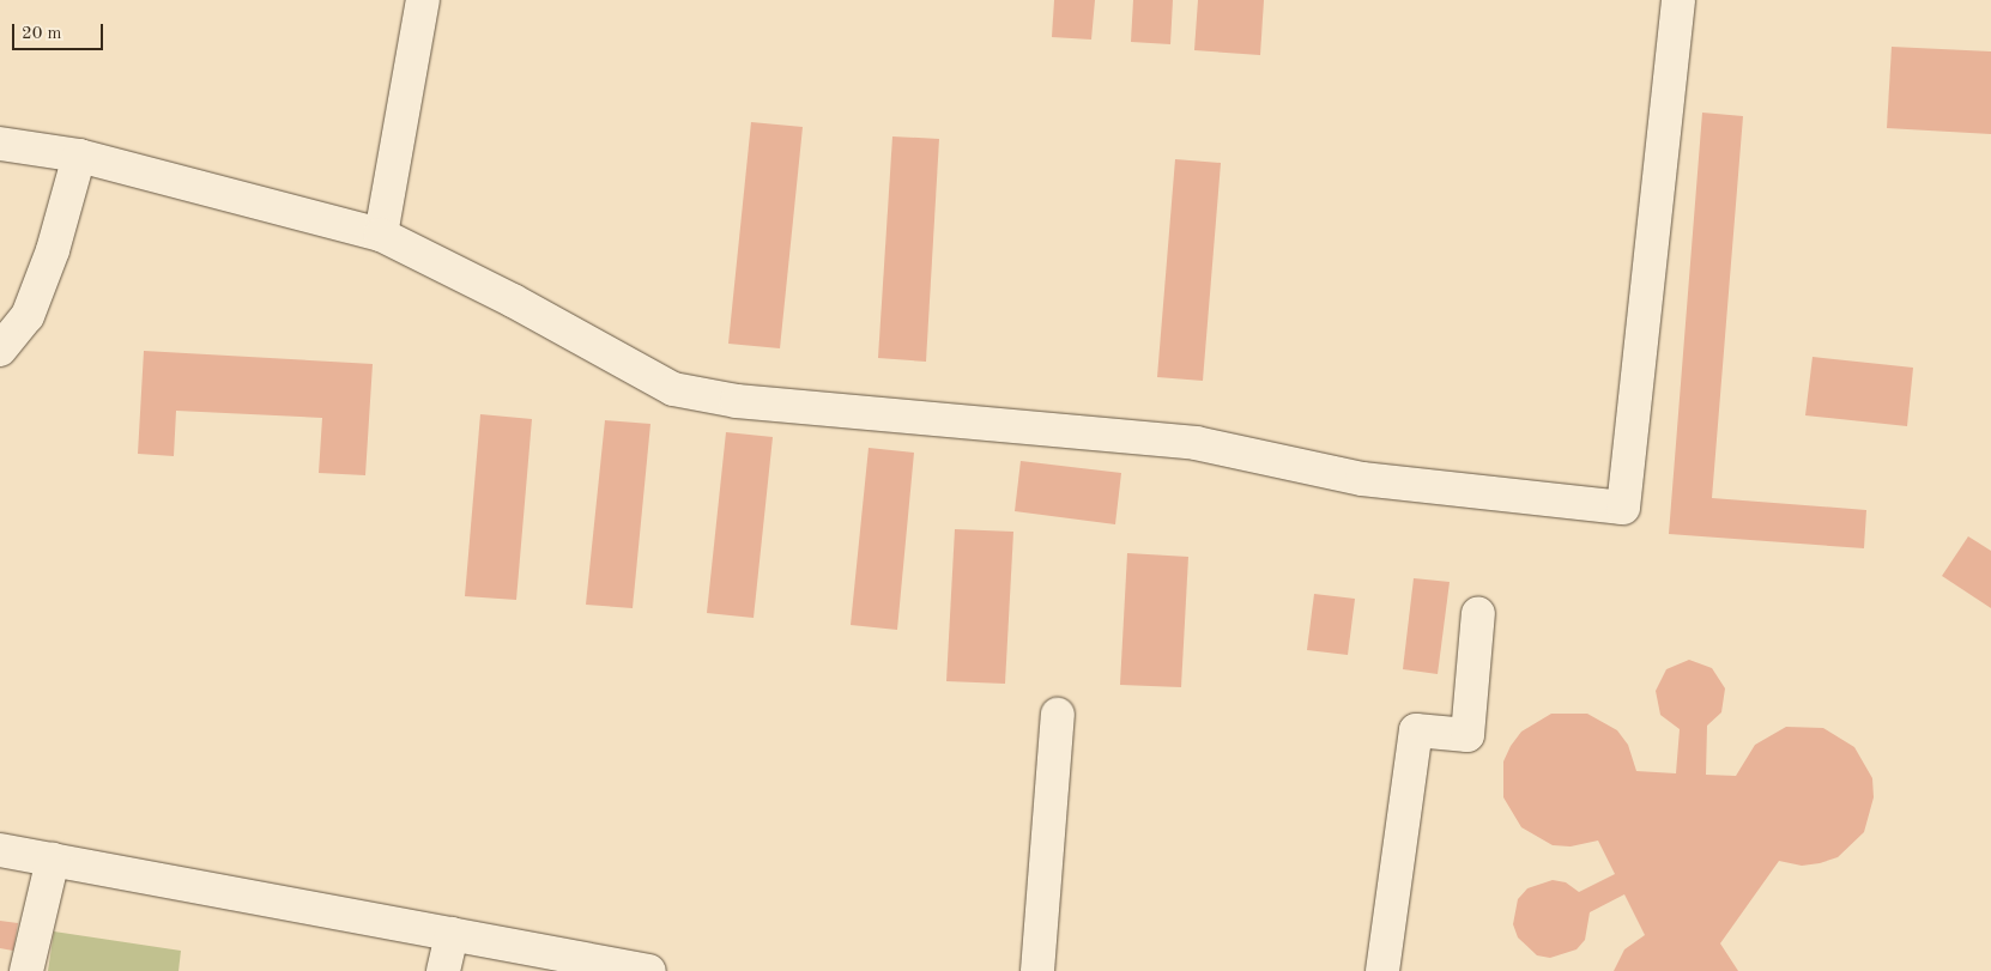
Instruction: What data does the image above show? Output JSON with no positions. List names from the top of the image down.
{
  "scale_bar": "20 m"
}
